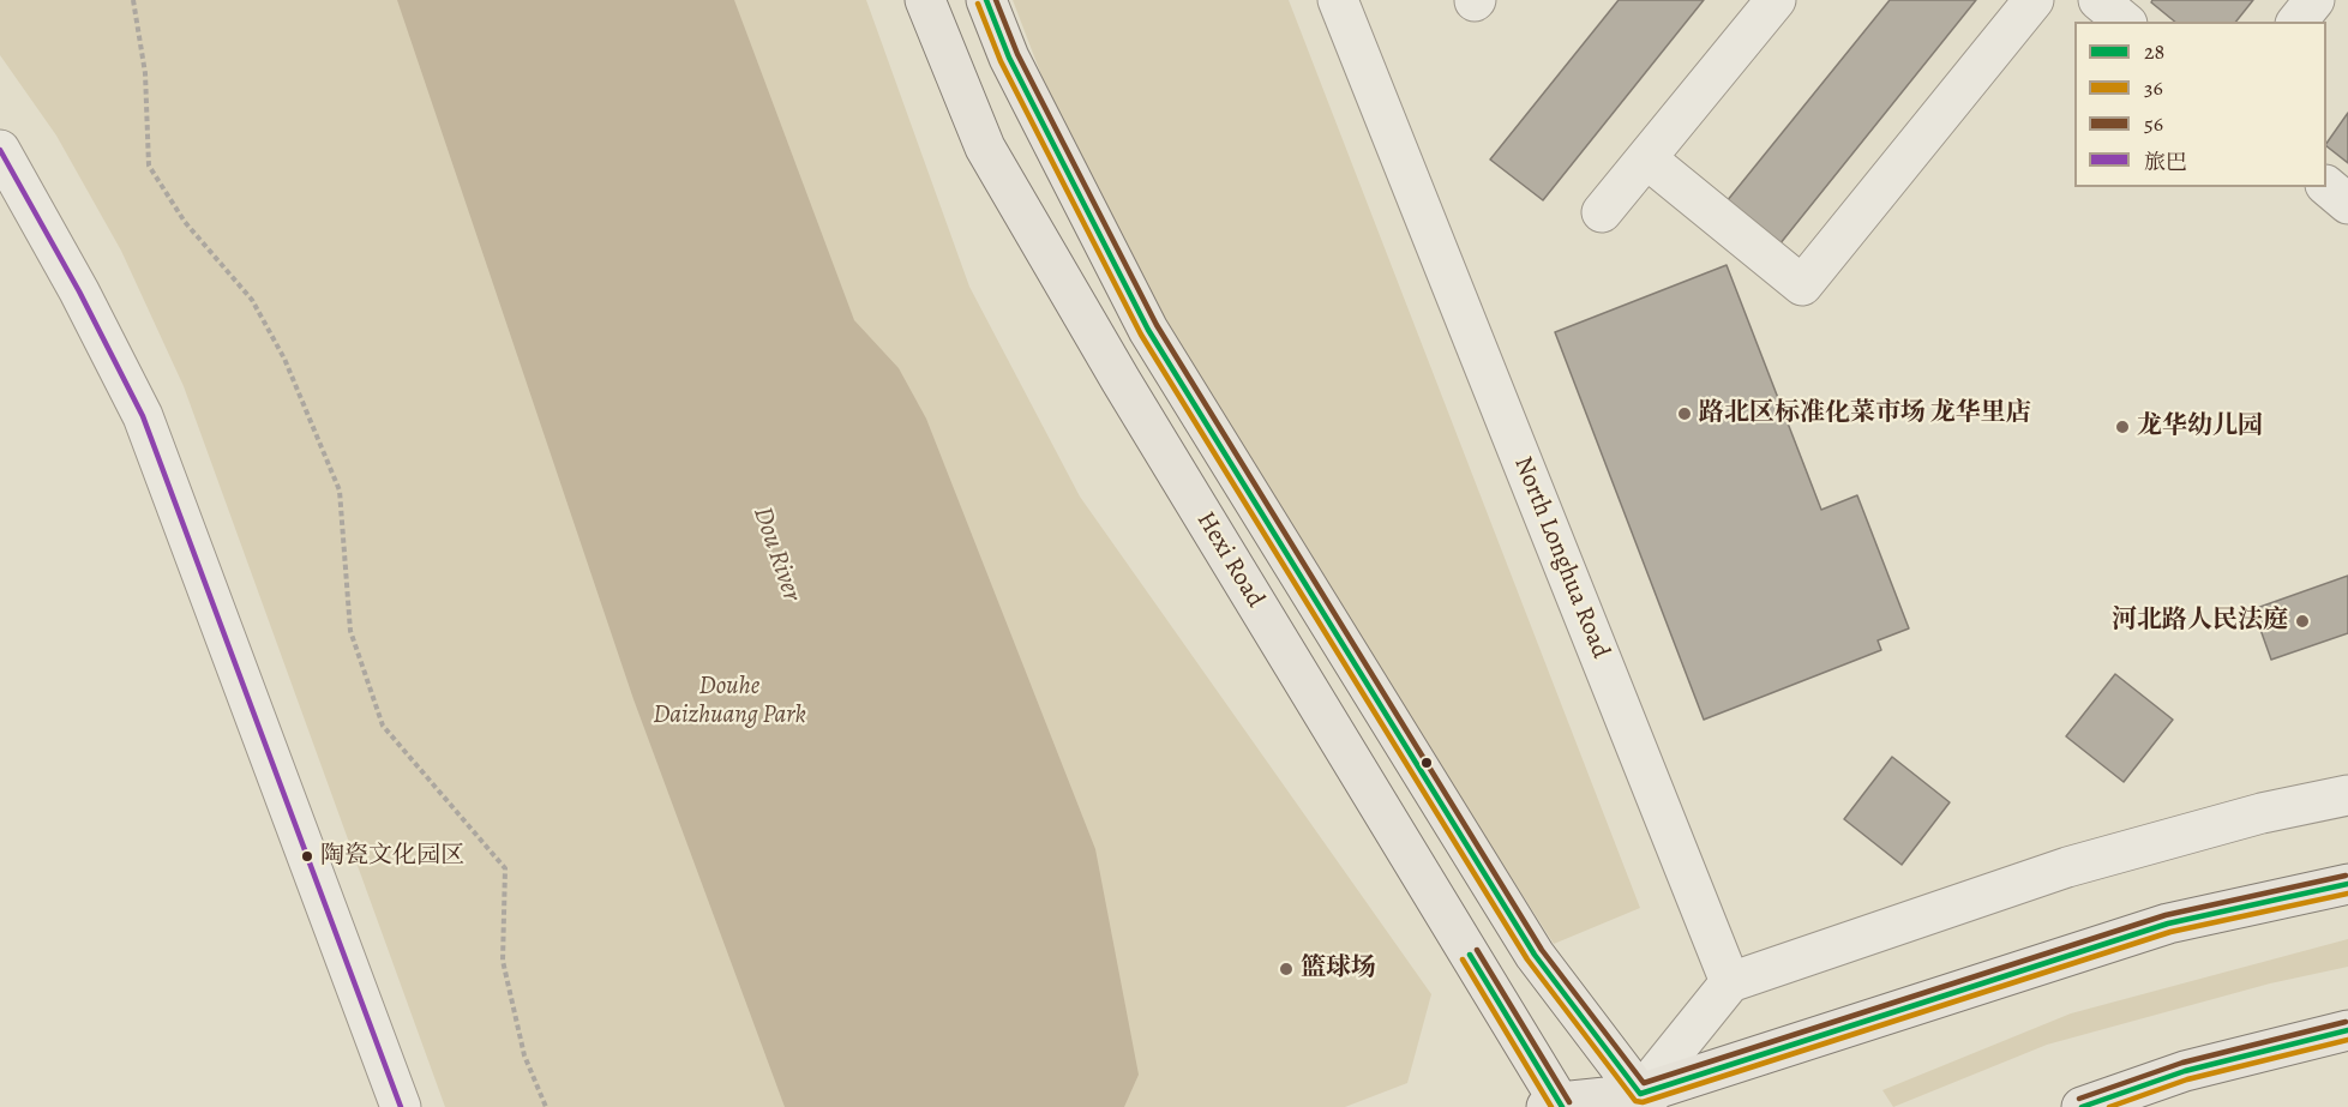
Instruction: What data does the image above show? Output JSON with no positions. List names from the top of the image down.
{
  "streets": {
    "main road": ["Hexi Road"],
    "street": ["North Longhua Road"]
  },
  "water": ["Dou River"],
  "parks": ["Douhe Daizhuang Park"],
  "places": [
    "路北区标准化菜市场 龙华里店",
    "龙华幼儿园",
    "河北路人民法庭",
    "陶瓷文化园区",
    "篮球场"
  ],
  "lines": [
    "transit line 28",
    "transit line 56",
    "transit line 36",
    "transit line 旅巴"
  ],
  "legend": [
    "28",
    "36",
    "56",
    "旅巴"
  ]
}
